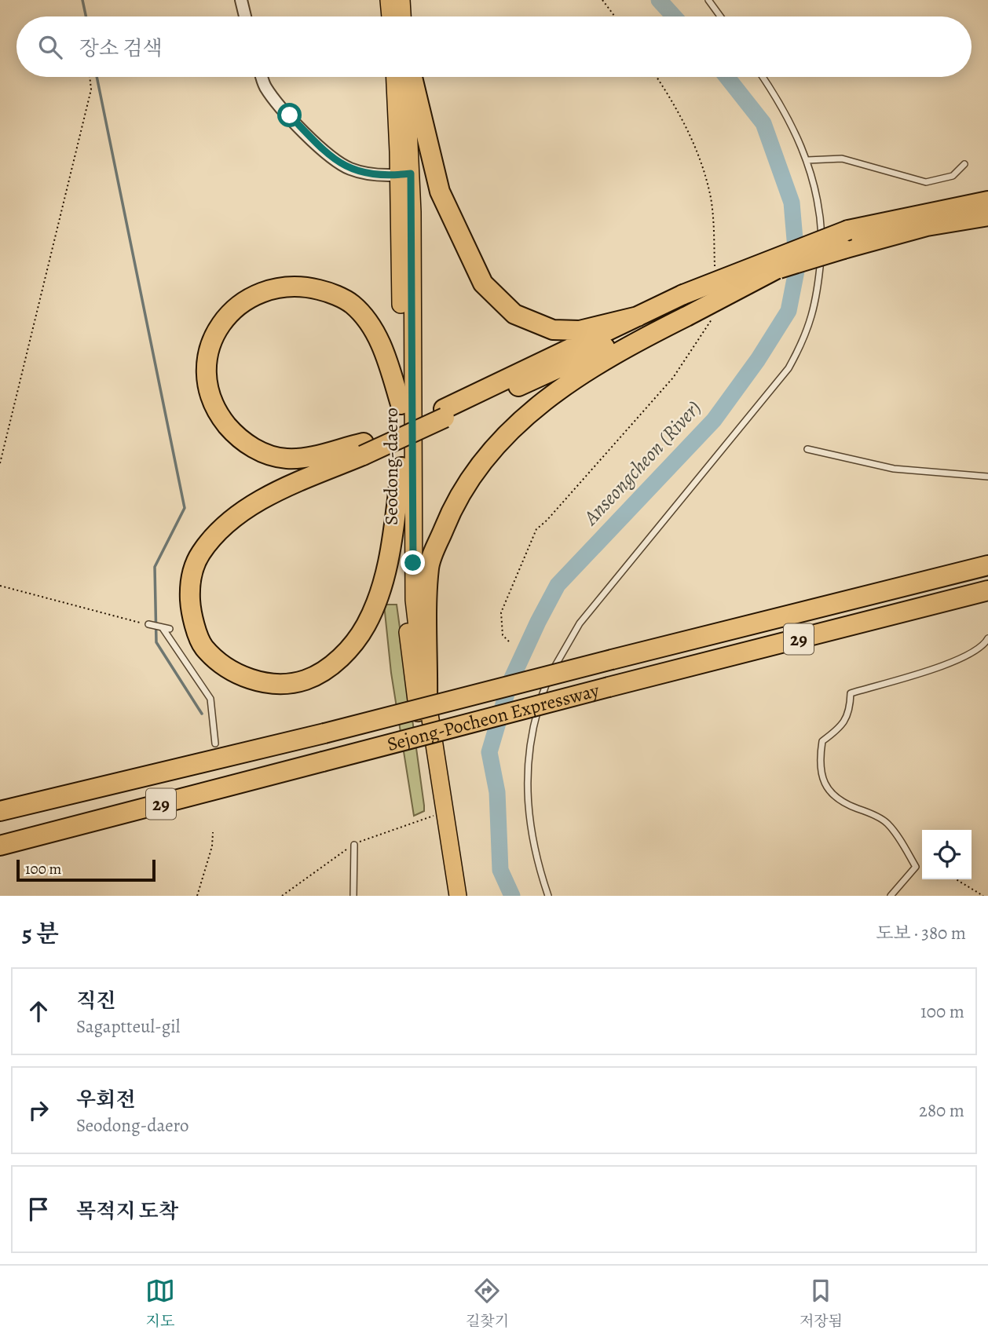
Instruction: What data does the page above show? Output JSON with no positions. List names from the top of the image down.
{
  "streets": {
    "highway": ["29", "Sejong-Pocheon Expressway"],
    "main road": ["Seodong-daero"]
  },
  "water": ["Anseongcheon (River)"],
  "scale_bar": "100 m",
  "page": {
    "search": "장소 검색",
    "scale": "100 m",
    "heading": ["5 분", "도보 · 380 m"],
    "list": [
      ["직진", "Sagaptteul-gil", "100 m"],
      ["우회전", "Seodong-daero", "280 m"],
      "목적지 도착"
    ],
    "nav": ["지도", "길찾기", "저장됨"]
  }
}
